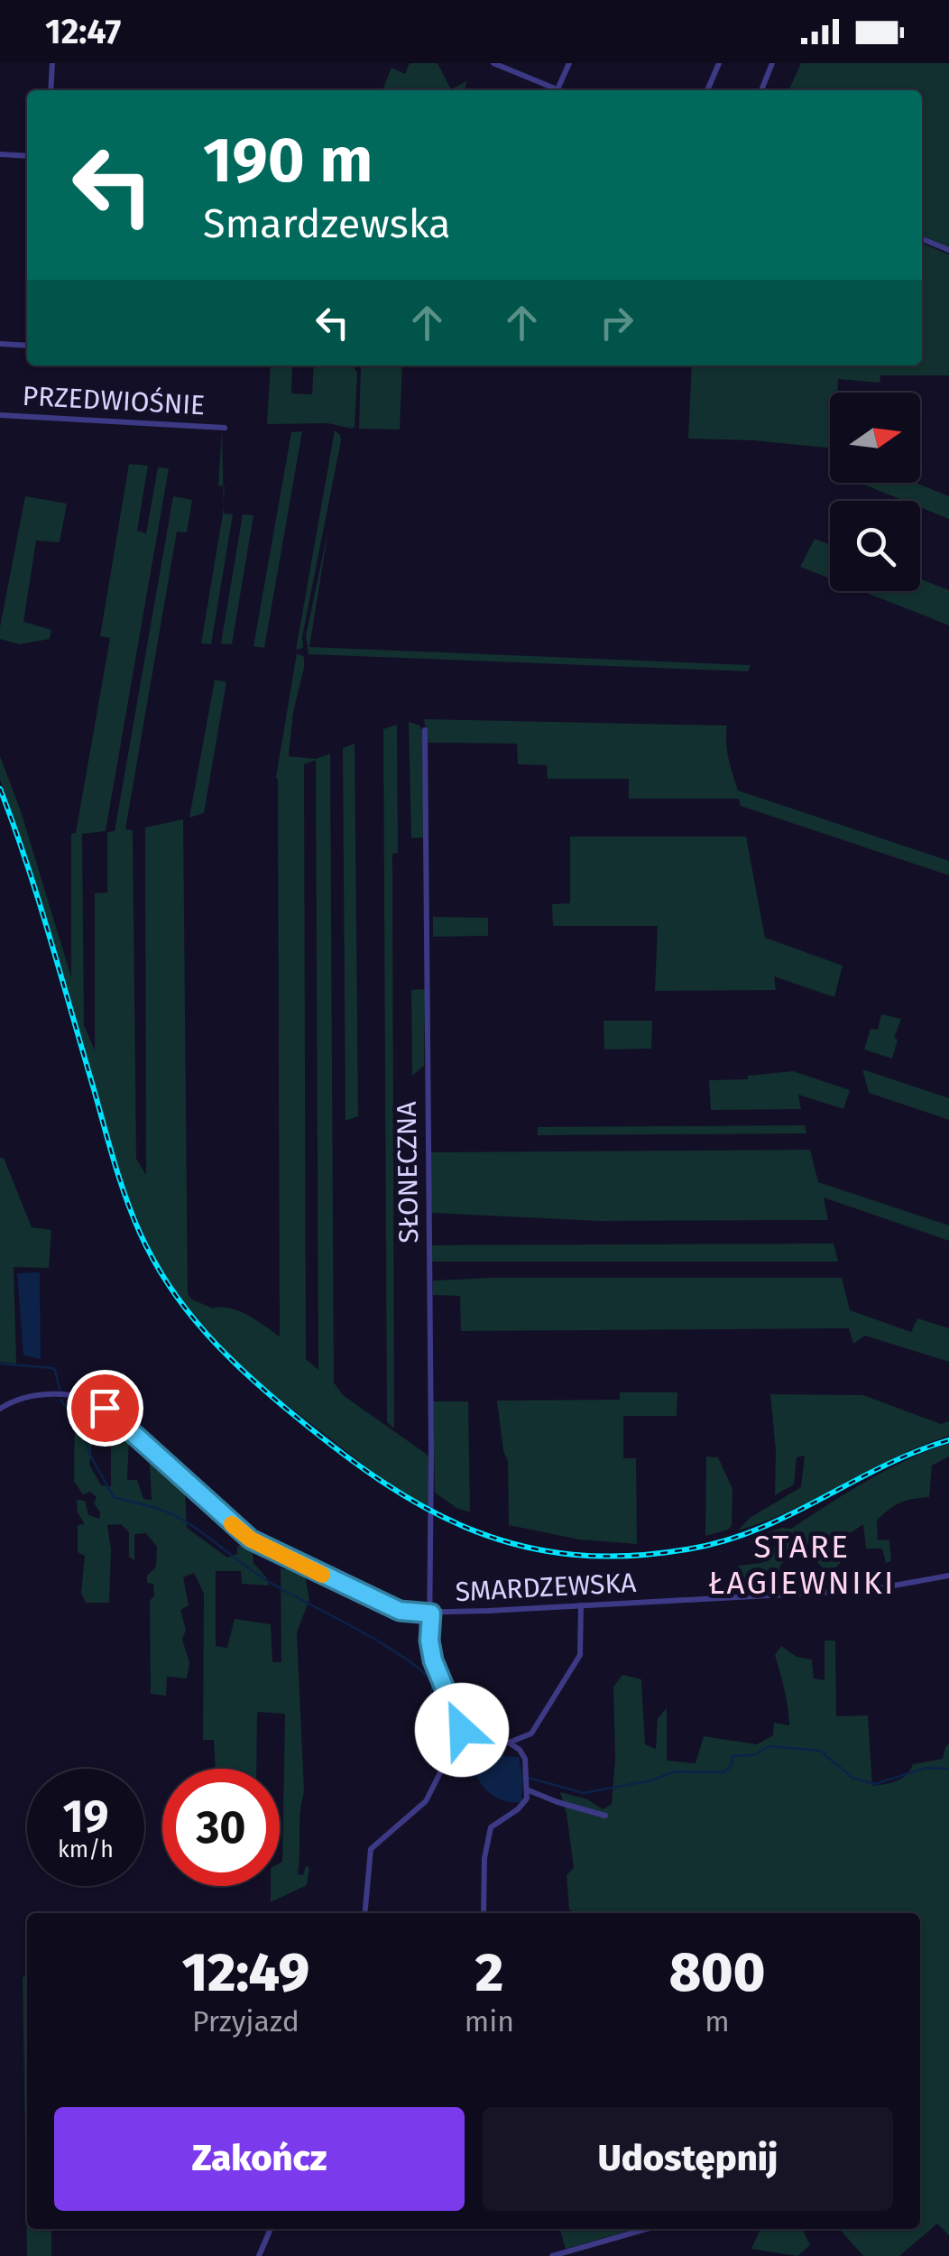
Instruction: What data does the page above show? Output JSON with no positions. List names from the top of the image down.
{
  "streets": {
    "street": ["PRZEDWIOŚNIE", "SŁONECZNA", "SMARDZEWSKA"]
  },
  "crossings": [
    ["SŁONECZNA", "SMARDZEWSKA"]
  ],
  "districts": ["STARE ŁAGIEWNIKI"],
  "north": "right",
  "page": {
    "status": "12:47",
    "turn": ["190 m", "Smardzewska"],
    "speed": "19 km/h",
    "limit": "30",
    "eta": [
      "12:49",
      "Przyjazd",
      "2",
      "min",
      "800",
      "m"
    ],
    "buttons": ["Zakończ", "Udostępnij"]
  }
}
